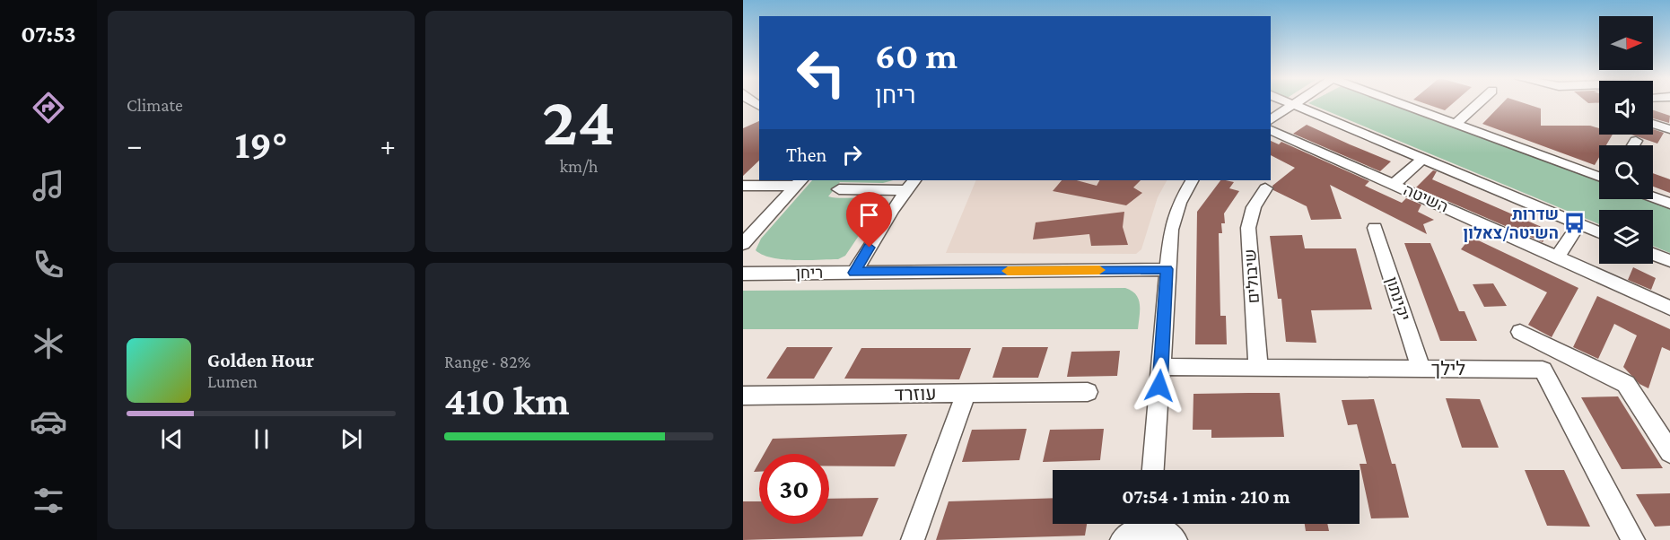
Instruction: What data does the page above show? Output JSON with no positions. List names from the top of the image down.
{
  "streets": {
    "street": [
      "השיטה",
      "ריחן",
      "שיבולים",
      "יקינתון",
      "לילך",
      "עוזרד"
    ]
  },
  "crossings": [
    ["שיבולים", "לילך"],
    ["יקינתון", "לילך"]
  ],
  "places": {
    "bus stop": ["שדרות השיטה/צאלון"]
  },
  "north": "right",
  "page": {
    "tabs": "07:53",
    "tile": [
      "Climate",
      ["24", "km/h"],
      ["Range · 82%", "410 km"]
    ],
    "turn": ["60 m", "ריחן"],
    "heat": ["−", "19°", "+"],
    "then": "Then",
    "song": ["Golden Hour", "Lumen"],
    "limit": "30",
    "trip": "07:54 · 1 min · 210 m"
  }
}
